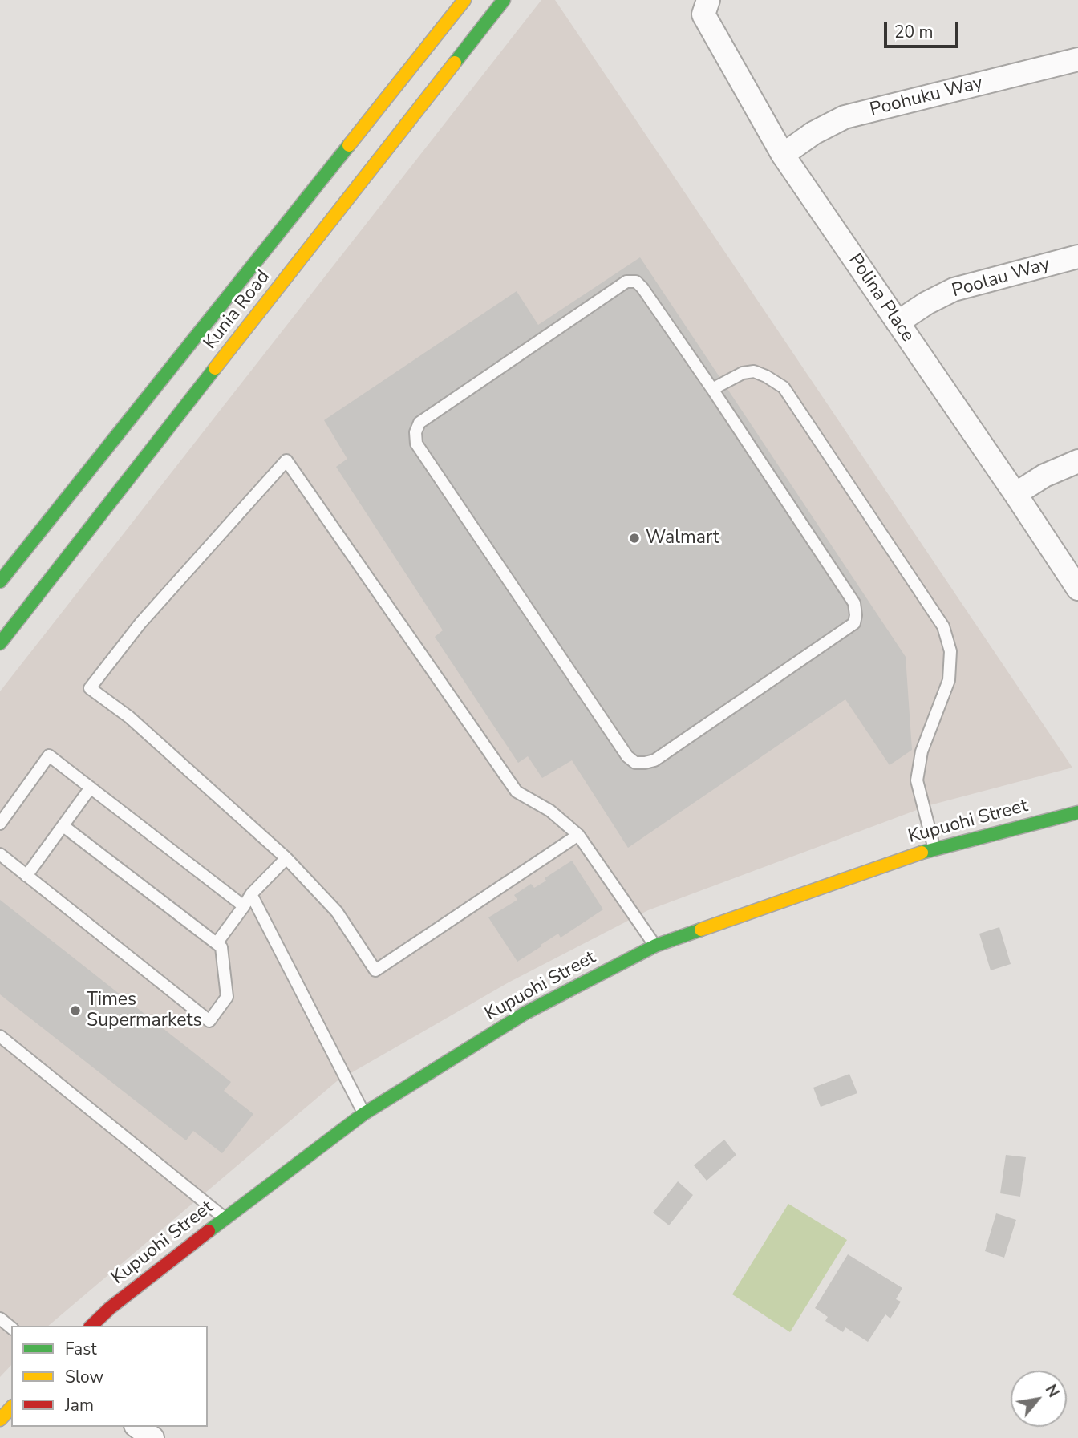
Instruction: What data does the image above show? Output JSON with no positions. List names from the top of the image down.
{
  "streets": {
    "main road": ["Kunia Road", "Kupuohi Street"],
    "street": ["Poohuku Way", "Poolau Way", "Polina Place"]
  },
  "crossings": [
    ["Poohuku Way", "Polina Place"],
    ["Poolau Way", "Polina Place"]
  ],
  "places": ["Walmart", "Times Supermarkets"],
  "legend": ["Fast", "Slow", "Jam"],
  "scale_bar": "20 m",
  "north": "top right"
}
